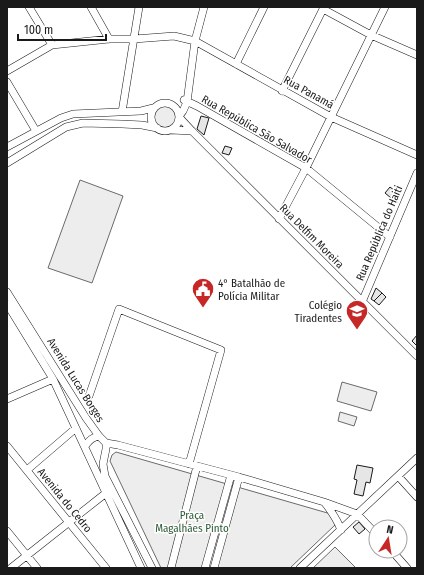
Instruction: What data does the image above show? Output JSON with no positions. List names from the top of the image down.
{
  "streets": {
    "street": [
      "Rua Panamá",
      "Rua República São Salvador",
      "Rua República do Haiti",
      "Rua Delfim Moreira",
      "Avenida Lucas Borges",
      "Avenida do Cedro"
    ]
  },
  "crossings": [
    ["Rua República São Salvador", "Rua República do Haiti"],
    ["Rua República São Salvador", "Rua Delfim Moreira"],
    ["Rua República do Haiti", "Rua Delfim Moreira"]
  ],
  "parks": ["Praça Magalhães Pinto"],
  "places": {
    "public building": ["4° Batalhão de Polícia Militar"],
    "school or university": ["Colégio Tiradentes"]
  },
  "scale_bar": "100 m",
  "north": "top"
}
